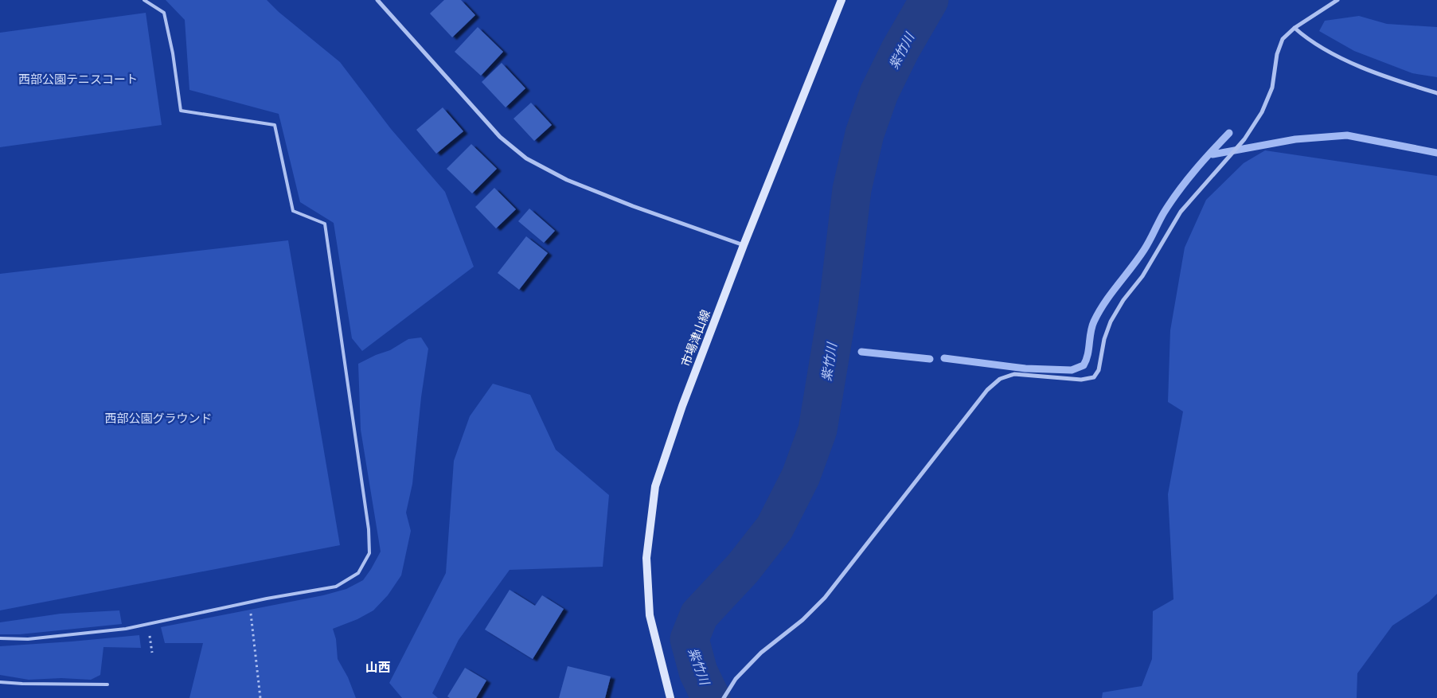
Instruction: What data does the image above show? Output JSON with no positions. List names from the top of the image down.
{
  "streets": {
    "main road": ["市場津山線"]
  },
  "districts": ["山西"],
  "water": ["紫竹川"],
  "parks": ["西部公園テニスコート", "西部公園グラウンド"]
}
